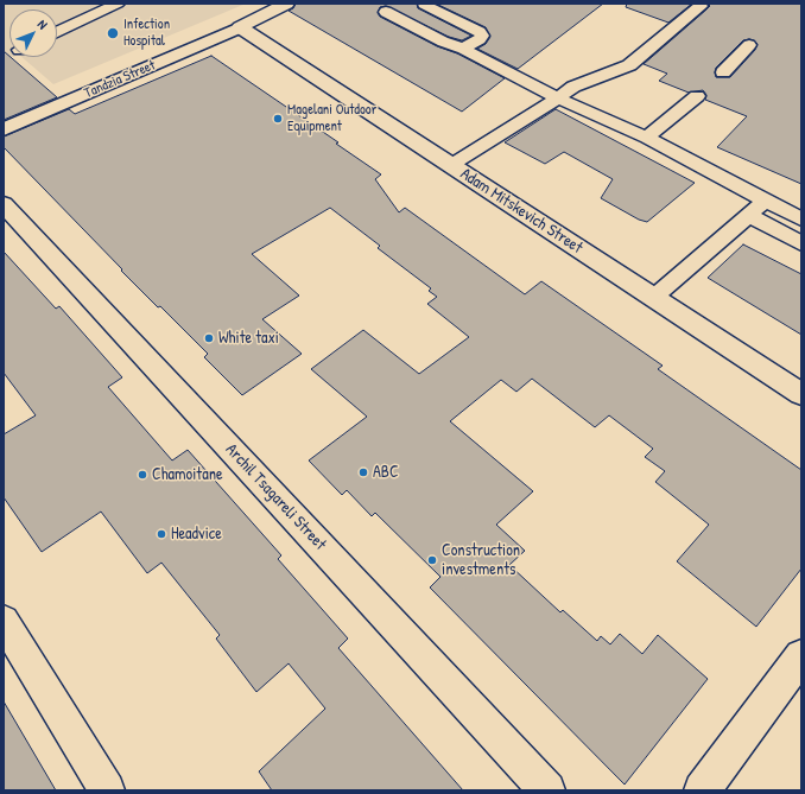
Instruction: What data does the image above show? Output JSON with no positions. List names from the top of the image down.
{
  "streets": {
    "street": ["Tandzia Street", "Adam Mitskevich Street", "Archil Tsagareli Street"]
  },
  "crossings": [
    ["Tandzia Street", "Adam Mitskevich Street"]
  ],
  "places": [
    "Infection Hospital",
    "Magelani Outdoor Equipment",
    "White taxi",
    "ABC",
    "Chamoitane",
    "Headvice",
    "Construction investments"
  ],
  "north": "top right"
}
